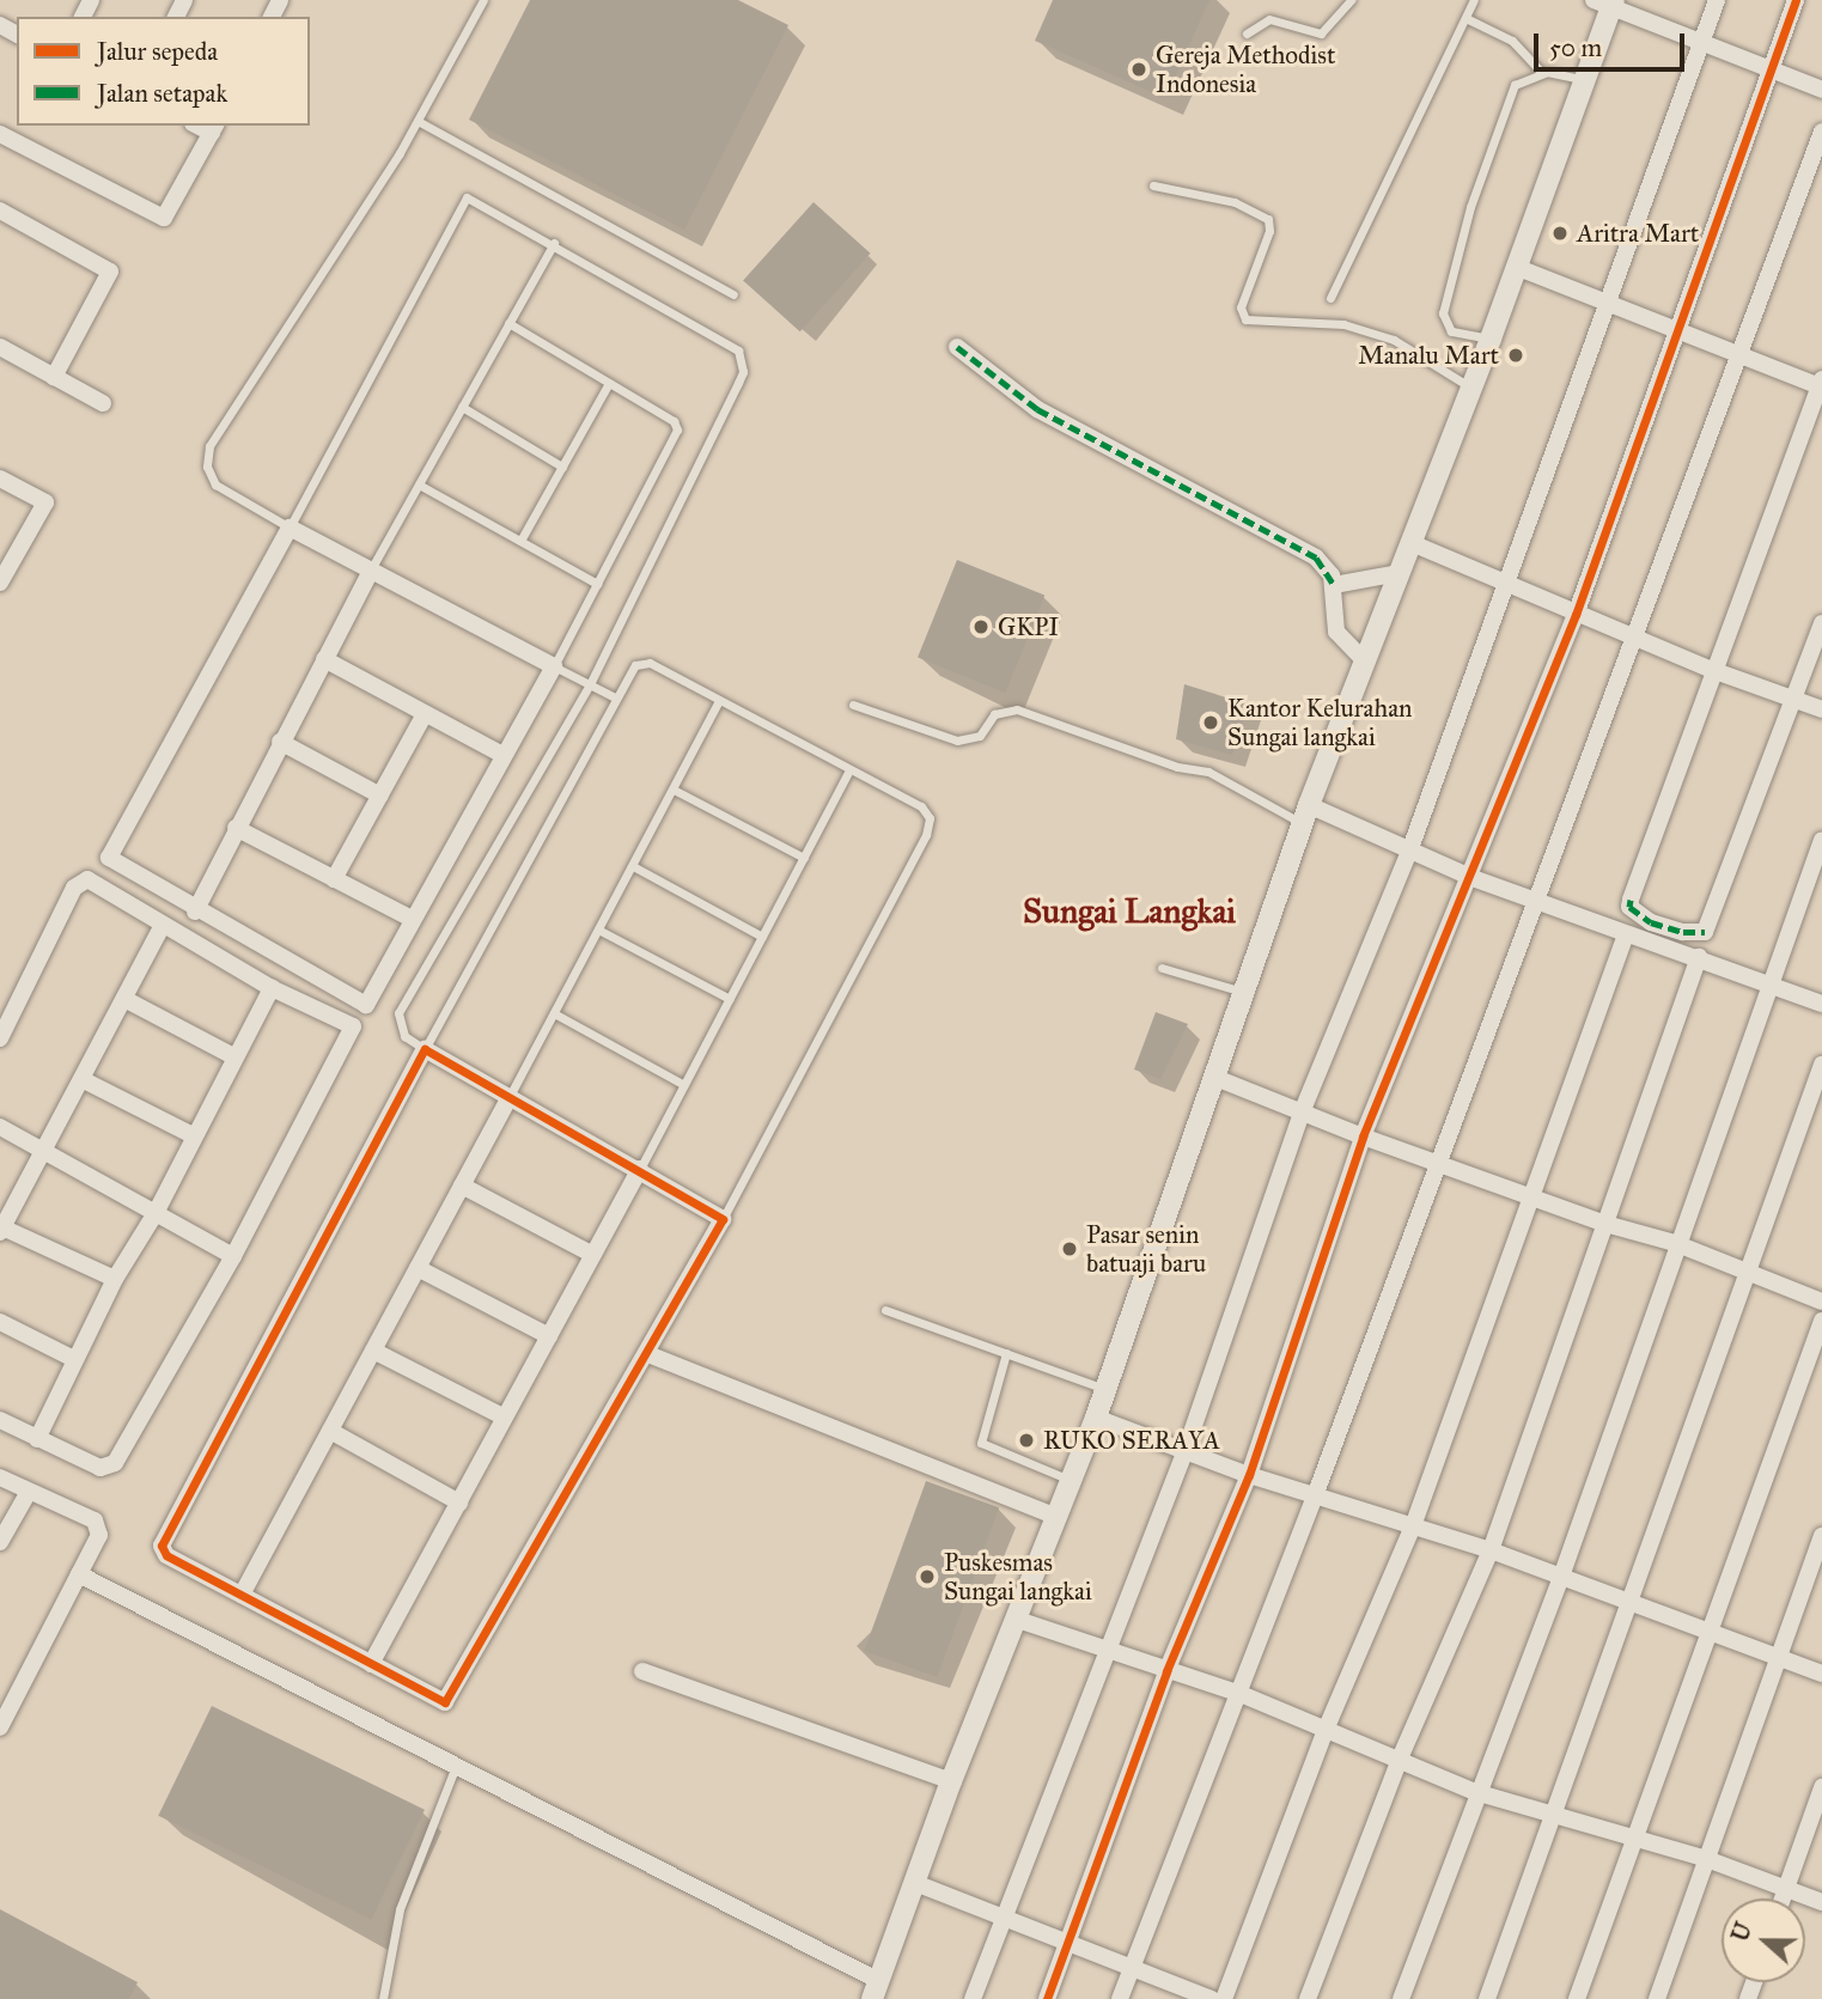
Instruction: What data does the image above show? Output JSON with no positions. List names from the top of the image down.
{
  "districts": ["Sungai Langkai"],
  "places": [
    "Gereja Methodist Indonesia",
    "Aritra Mart",
    "Manalu Mart",
    "GKPI",
    "Kantor Kelurahan Sungai langkai",
    "Pasar senin batuaji baru",
    "RUKO SERAYA",
    "Puskesmas Sungai langkai"
  ],
  "legend": ["Jalur sepeda", "Jalan setapak"],
  "scale_bar": "50 m",
  "north": "left"
}
